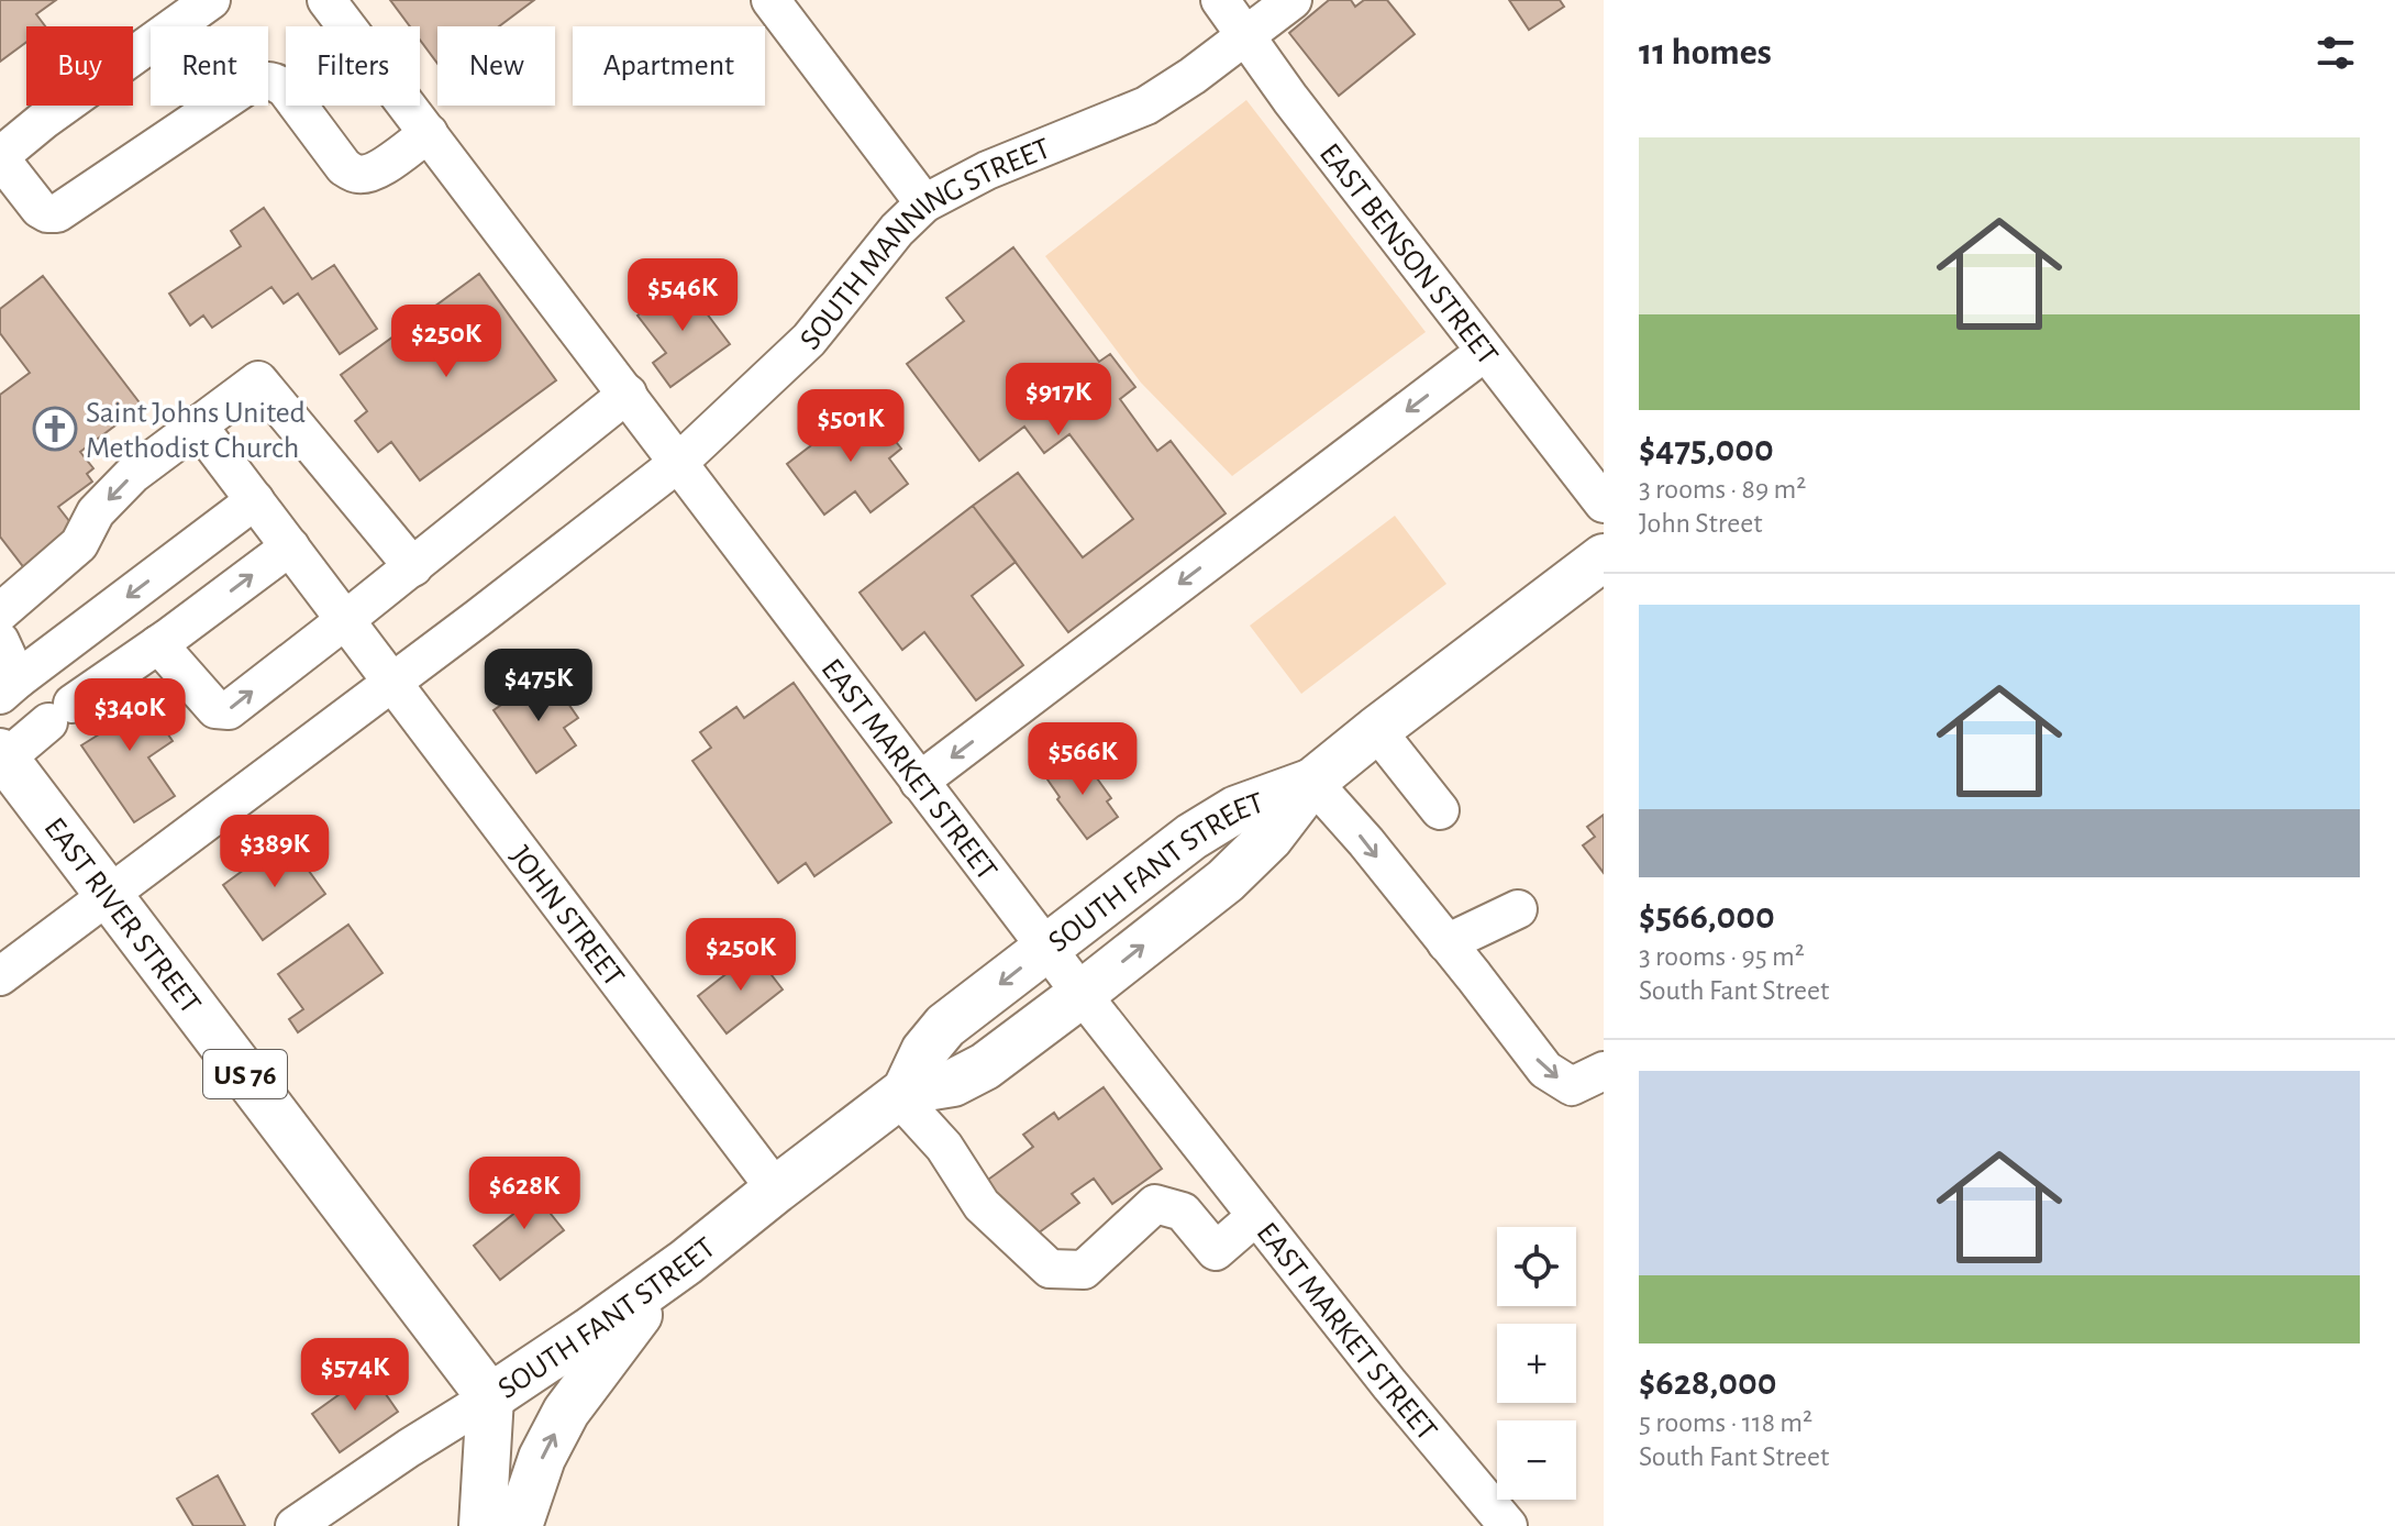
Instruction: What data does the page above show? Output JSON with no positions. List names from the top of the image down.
{
  "streets": {
    "main road": ["SOUTH FANT STREET", "EAST RIVER STREET", "US 76"],
    "street": [
      "SOUTH MANNING STREET",
      "EAST BENSON STREET",
      "EAST MARKET STREET",
      "JOHN STREET"
    ]
  },
  "crossings": [
    ["SOUTH MANNING STREET", "EAST BENSON STREET"],
    ["SOUTH MANNING STREET", "EAST MARKET STREET"],
    ["SOUTH MANNING STREET", "JOHN STREET"],
    ["SOUTH MANNING STREET", "EAST RIVER STREET"],
    ["EAST MARKET STREET", "SOUTH FANT STREET"],
    ["SOUTH FANT STREET", "JOHN STREET"],
    ["SOUTH FANT STREET", "EAST RIVER STREET"]
  ],
  "places": {
    "church": ["Saint Johns United Methodist Church"]
  },
  "page": {
    "heading": "11 homes",
    "chip": [
      "Buy",
      "Rent",
      "Filters",
      "New",
      "Apartment"
    ],
    "list": [
      {
        "name": "$475,000",
        "note": "3 rooms · 89 m² · John Street"
      },
      {
        "name": "$566,000",
        "note": "3 rooms · 95 m² · South Fant Street"
      },
      {
        "name": "$628,000",
        "note": "5 rooms · 118 m² · South Fant Street"
      }
    ],
    "price": [
      "$546K",
      "$250K",
      "$917K",
      "$501K",
      "$475K",
      "$340K",
      "$566K",
      "$389K",
      "$250K",
      "$628K",
      "$574K"
    ],
    "map_buttons": ["+", "−"]
  }
}
